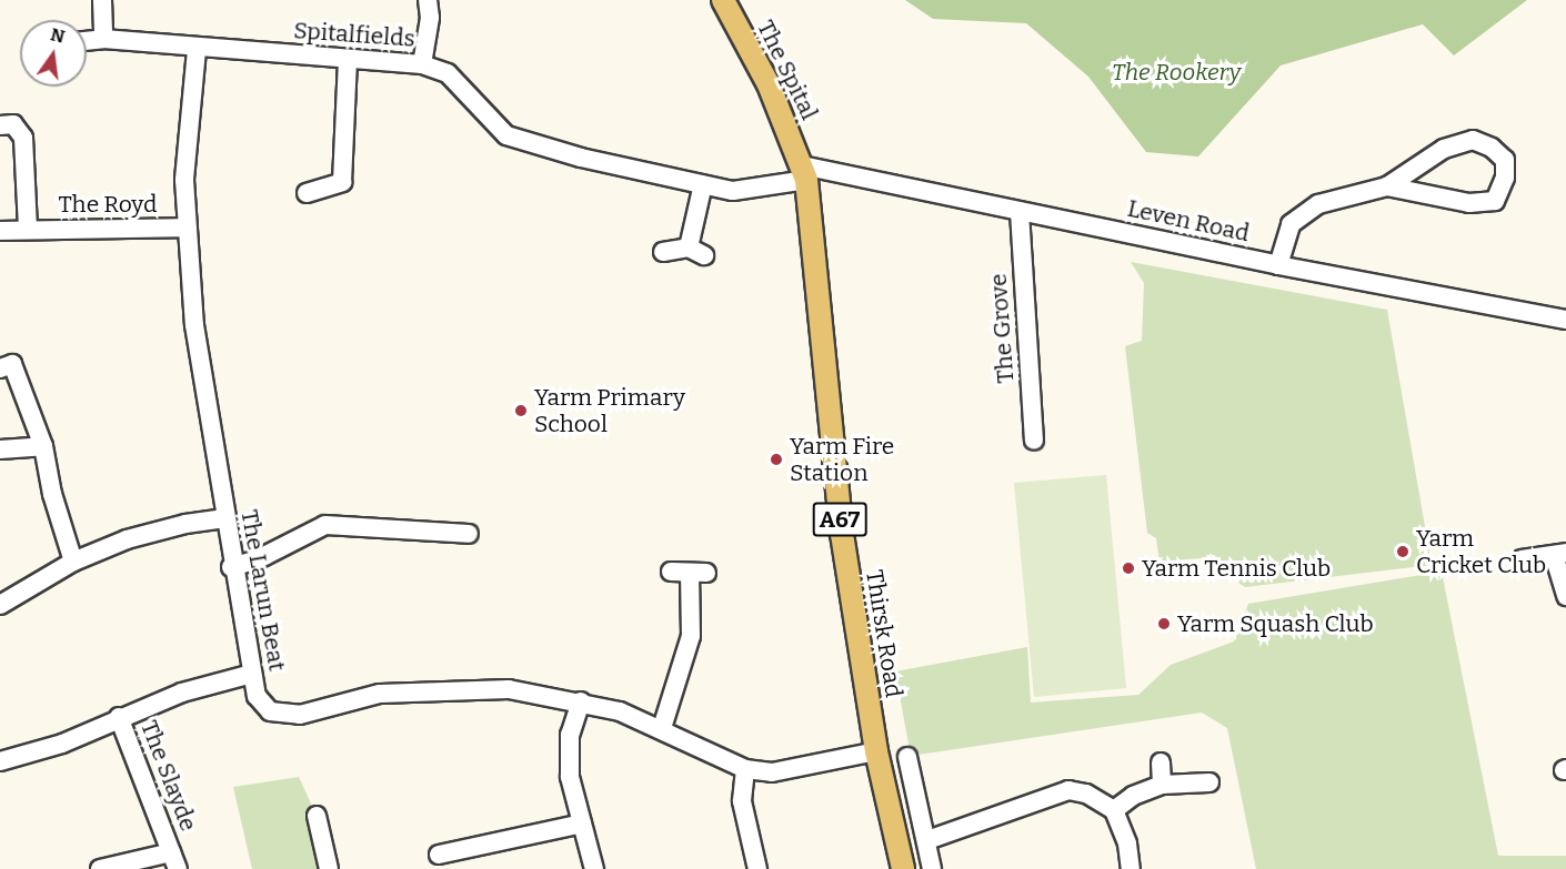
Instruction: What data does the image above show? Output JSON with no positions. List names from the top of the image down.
{
  "streets": {
    "main road": ["The Spital", "A67", "Thirsk Road"],
    "street": [
      "Spitalfields",
      "The Royd",
      "Leven Road",
      "The Grove",
      "The Larun Beat",
      "The Slayde"
    ]
  },
  "crossings": [
    ["Spitalfields", "The Spital"],
    ["Spitalfields", "Leven Road"],
    ["Spitalfields", "The Larun Beat"],
    ["Spitalfields", "Thirsk Road"],
    ["The Spital", "Leven Road"],
    ["The Spital", "Thirsk Road"],
    ["The Royd", "The Larun Beat"],
    ["Leven Road", "The Grove"],
    ["Leven Road", "Thirsk Road"],
    ["The Larun Beat", "Thirsk Road"],
    ["The Larun Beat", "The Slayde"]
  ],
  "parks": ["The Rookery"],
  "places": [
    "Yarm Primary School",
    "Yarm Fire Station",
    "Yarm Cricket Club",
    "Yarm Tennis Club",
    "Yarm Squash Club"
  ],
  "north": "top"
}
